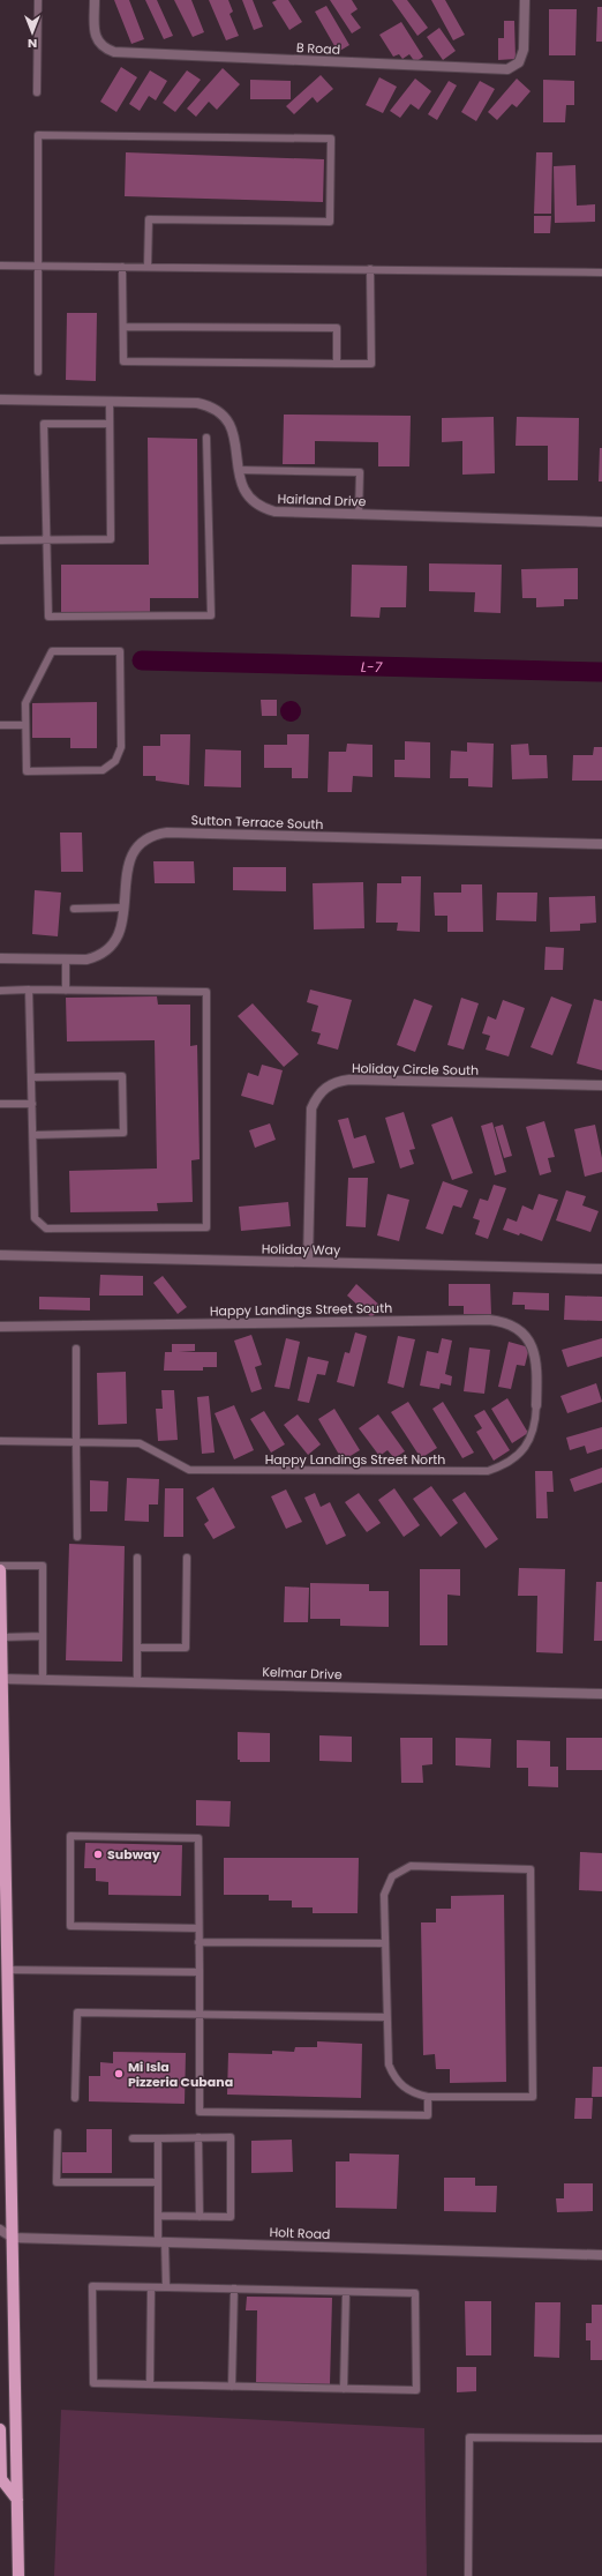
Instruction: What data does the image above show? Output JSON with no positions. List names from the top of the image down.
{
  "streets": {
    "street": [
      "B Road",
      "Hairland Drive",
      "Sutton Terrace South",
      "Holiday Circle South",
      "Holiday Way",
      "Happy Landings Street South",
      "Kelmar Drive",
      "Holt Road"
    ],
    "lane": ["Happy Landings Street North"]
  },
  "crossings": [
    ["Holiday Circle South", "Holiday Way"],
    ["Happy Landings Street South", "Happy Landings Street North"]
  ],
  "water": ["L-7"],
  "places": ["Subway", "Mi Isla Pizzeria Cubana"],
  "north": "bottom"
}
